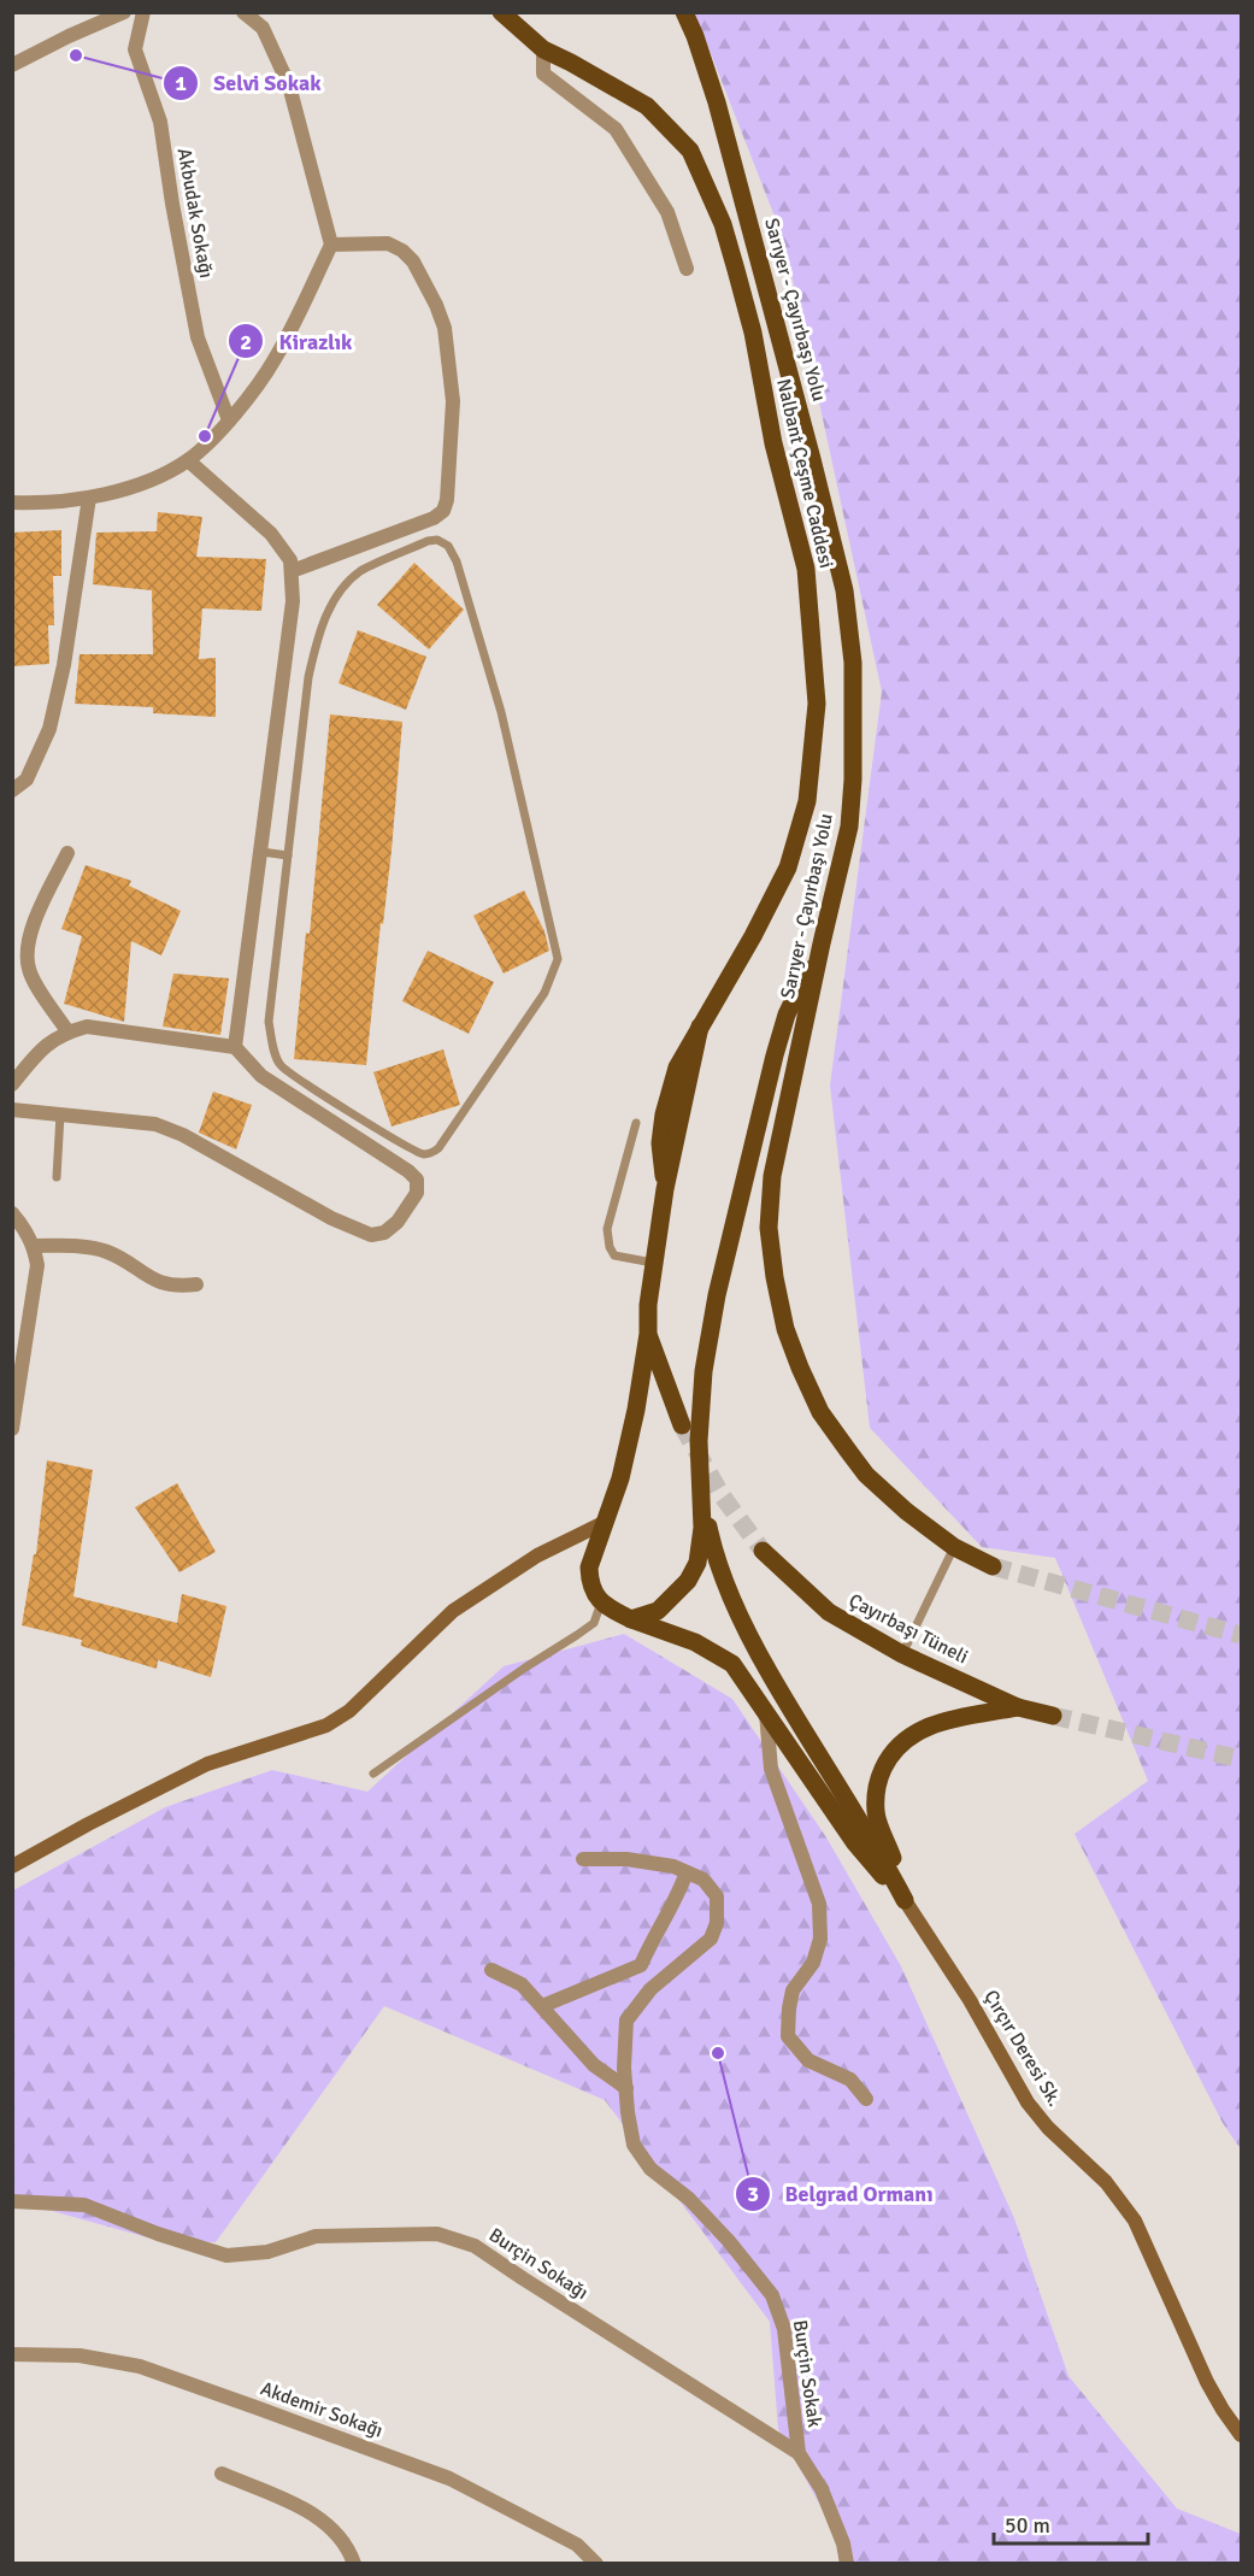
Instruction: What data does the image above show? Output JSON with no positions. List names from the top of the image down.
{
  "streets": {
    "main road": ["Sarıyer - Çayırbaşı Yolu", "Nalbant Çeşme Caddesi", "Çayırbaşı Tüneli"],
    "street": [
      "Akbudak Sokağı",
      "Çırçır Deresi Sk.",
      "Burçin Sokağı",
      "Burçin Sokak",
      "Akdemir Sokağı"
    ]
  },
  "crossings": [
    ["Burçin Sokağı", "Burçin Sokak"]
  ],
  "places": ["Selvi Sokak", "Kirazlık", "Belgrad Ormanı"],
  "scale_bar": "50 m"
}
